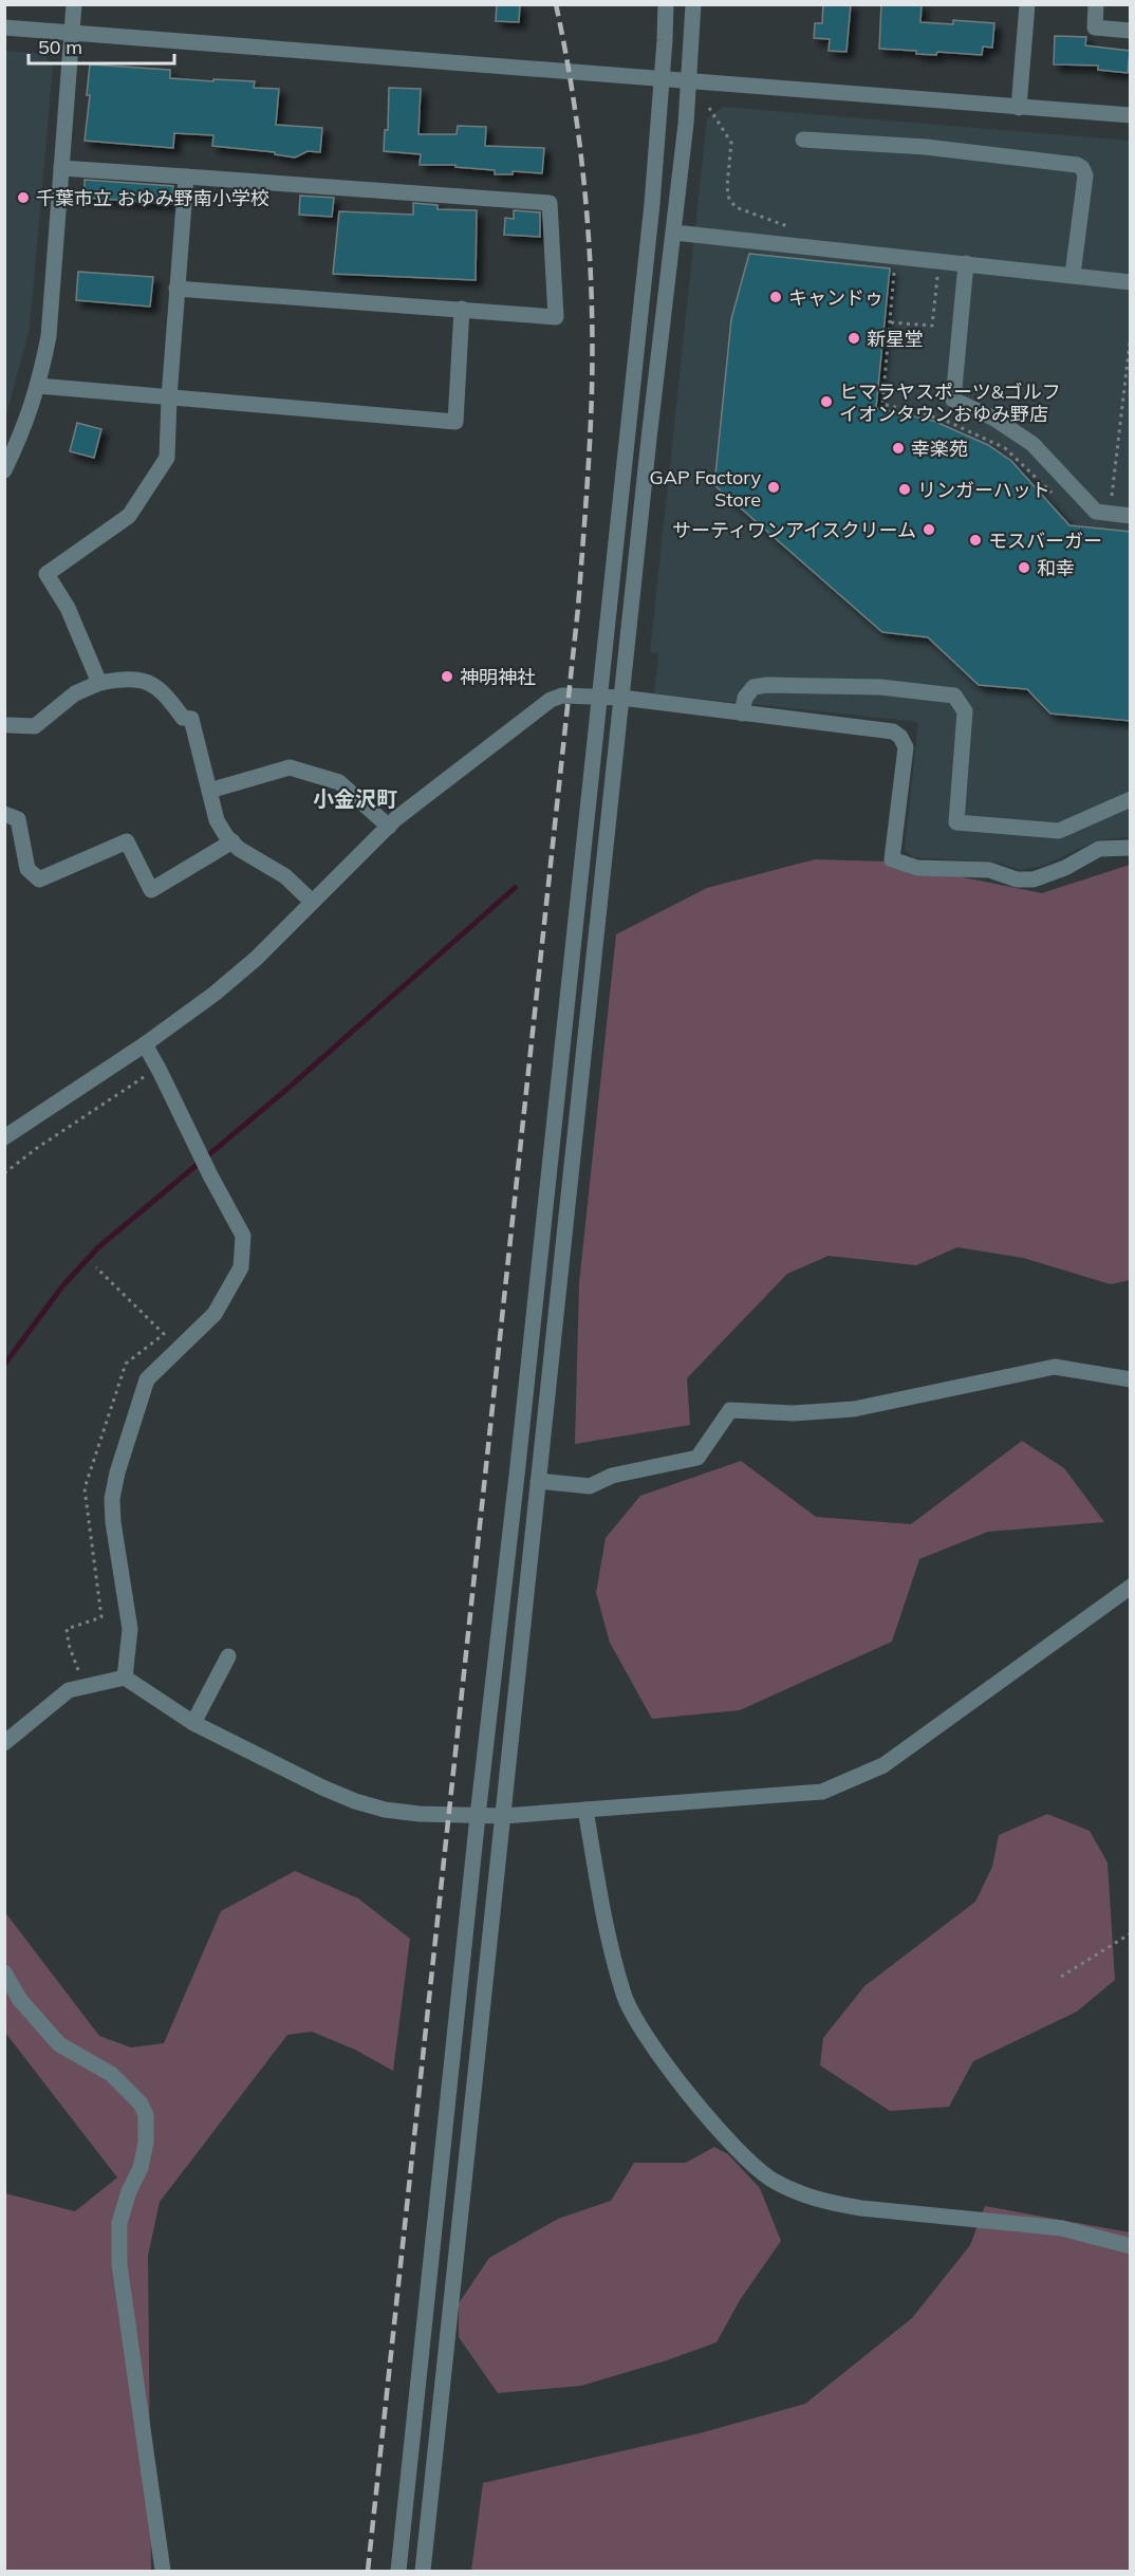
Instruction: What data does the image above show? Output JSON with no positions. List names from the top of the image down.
{
  "districts": ["小金沢町"],
  "places": [
    "千葉市立 おゆみ野南小学校",
    "キャンドゥ",
    "新星堂",
    "ヒマラヤスポーツ&ゴルフ イオンタウンおゆみ野店",
    "幸楽苑",
    "GAP Factory Store",
    "リンガーハット",
    "サーティワンアイスクリーム",
    "モスバーガー",
    "和幸",
    "神明神社"
  ],
  "scale_bar": "50 m"
}
